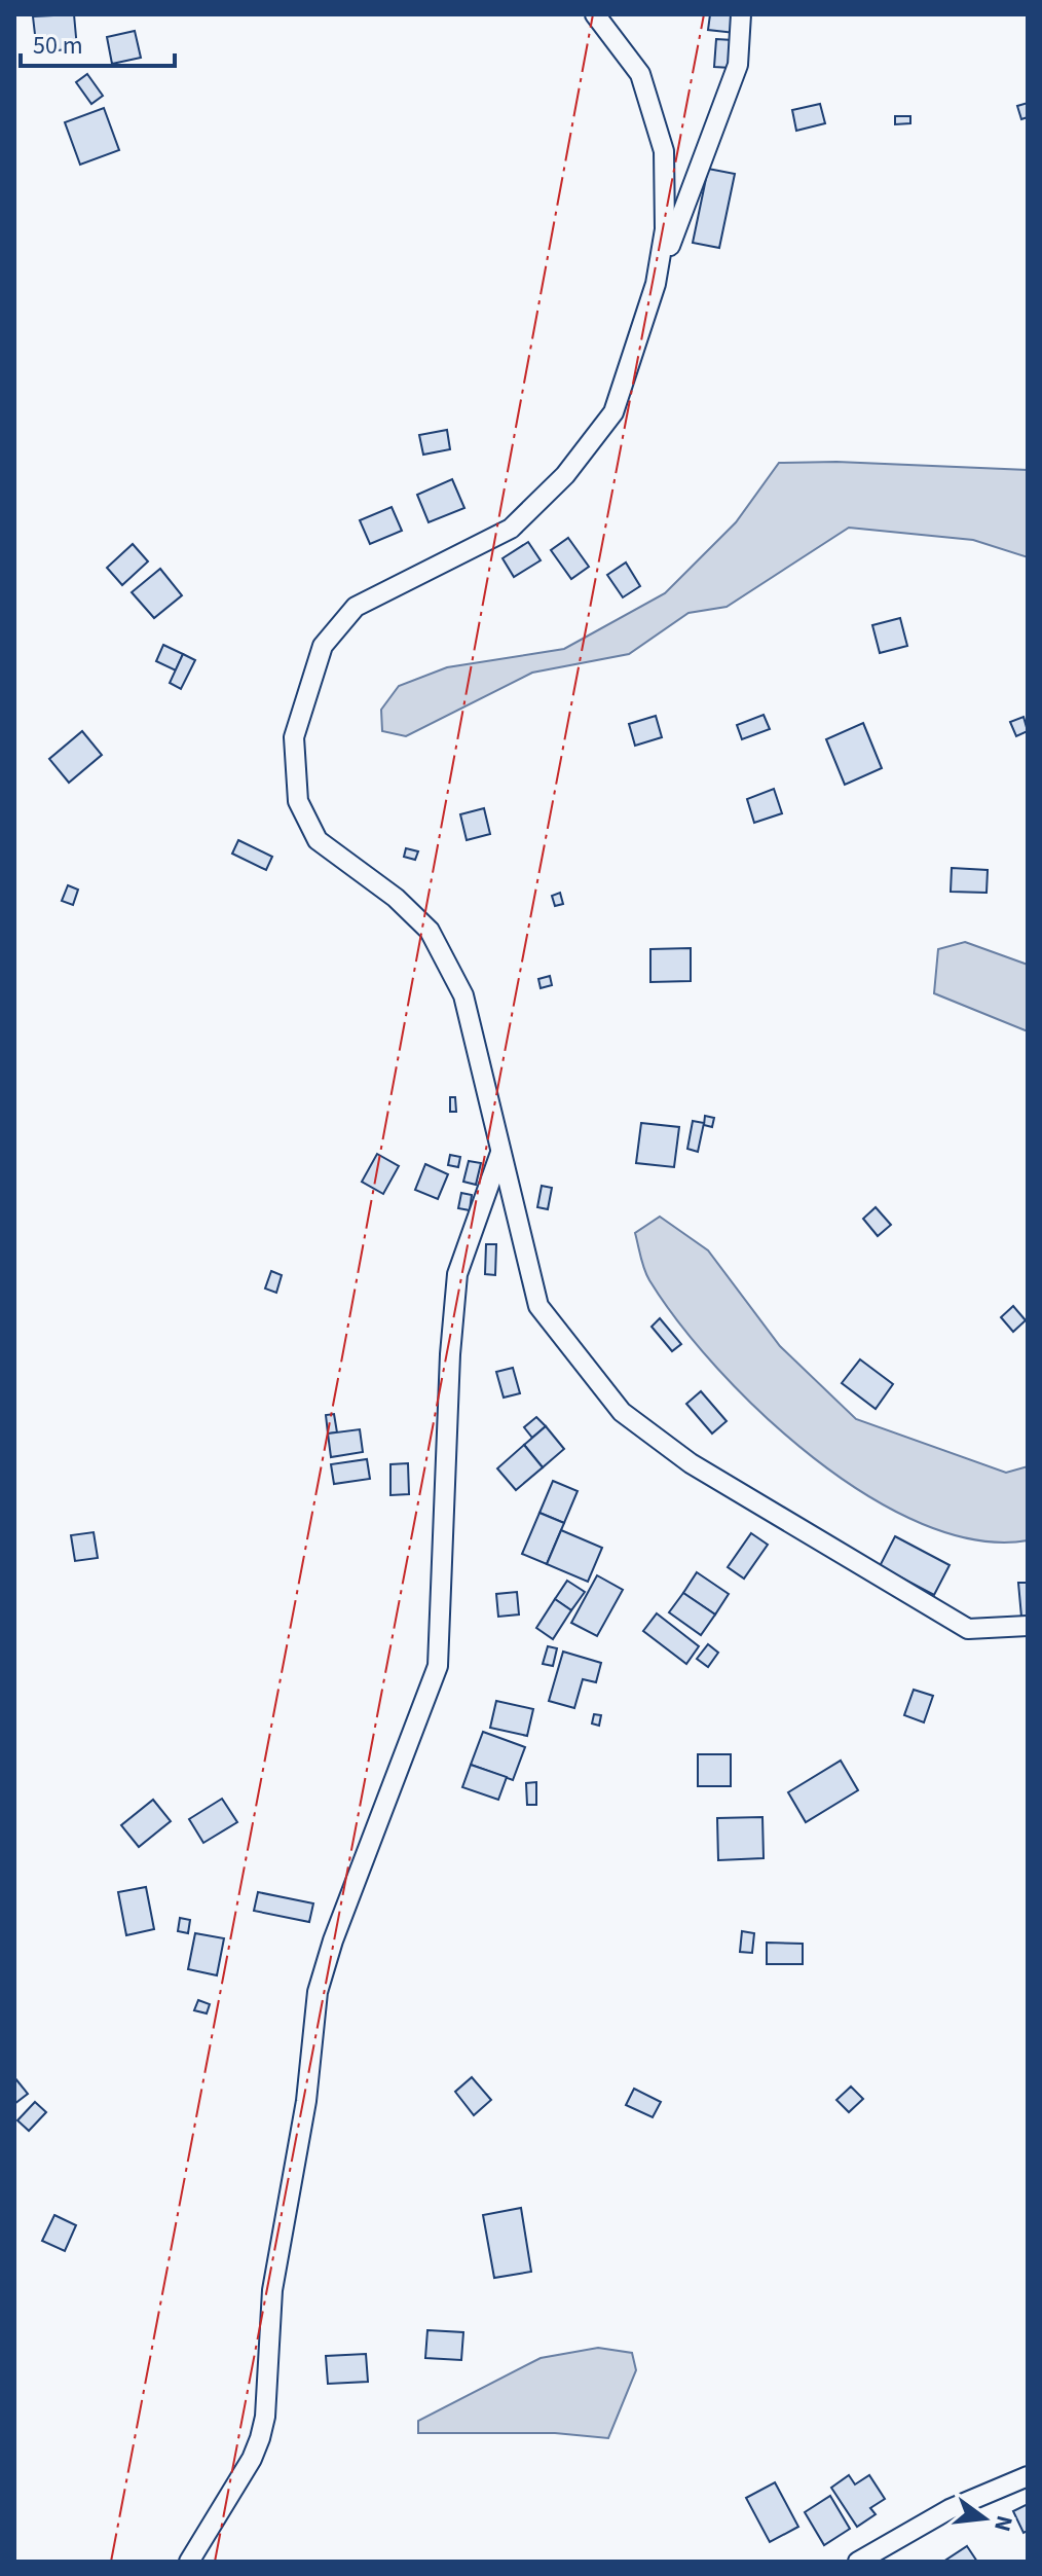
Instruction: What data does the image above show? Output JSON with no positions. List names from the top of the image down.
{
  "scale_bar": "50 m",
  "north": "right"
}
